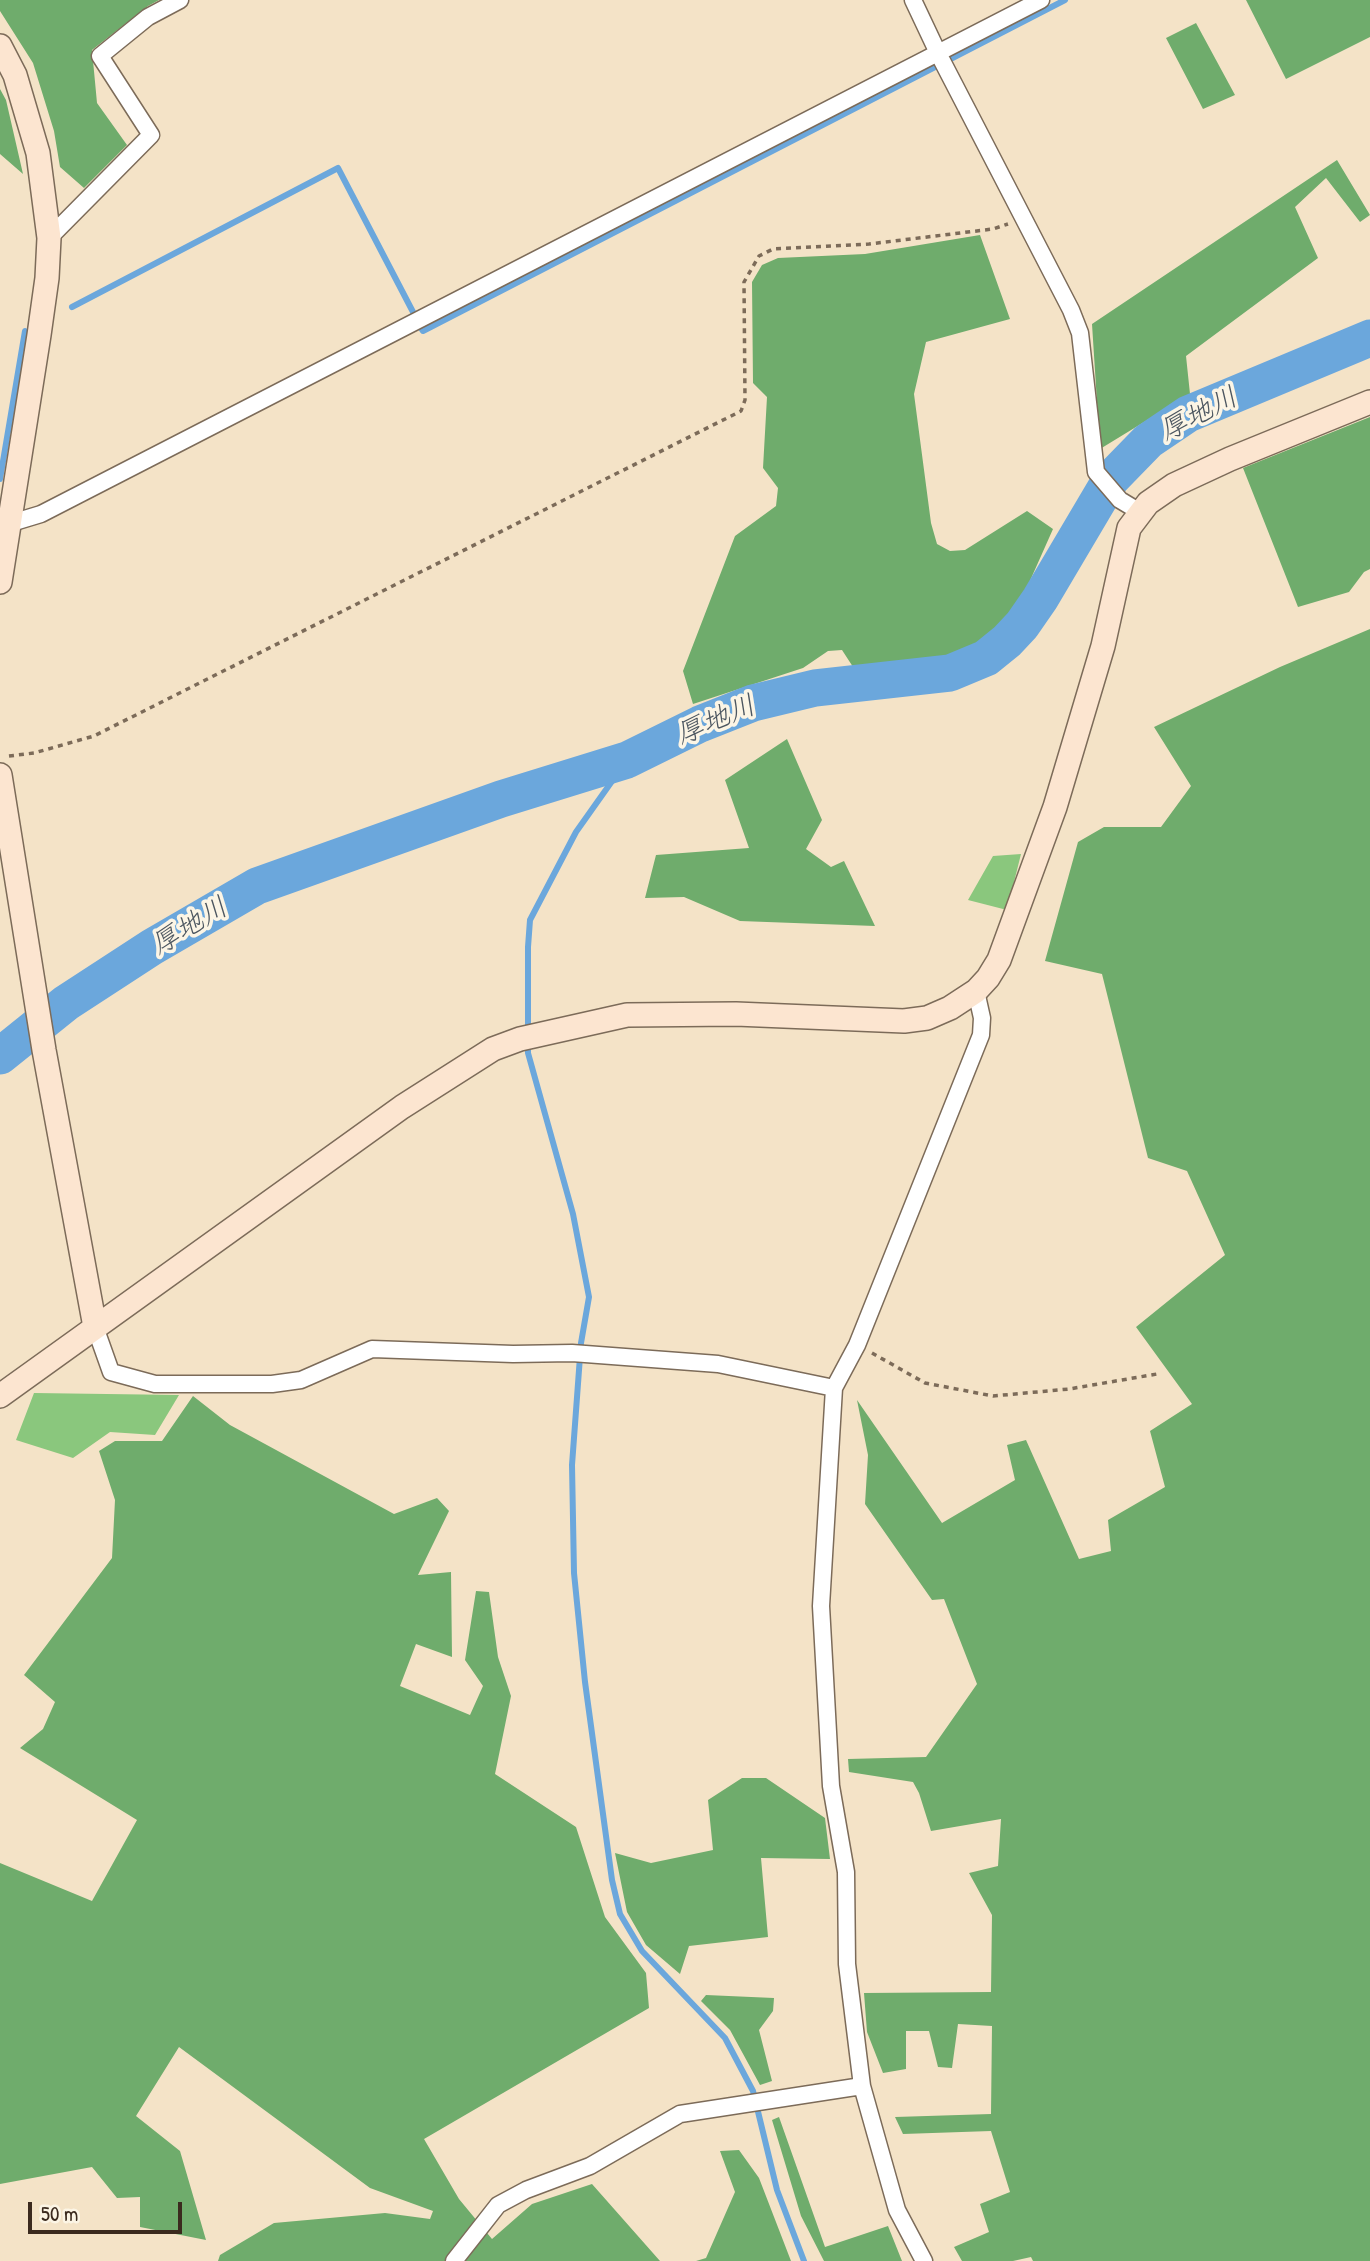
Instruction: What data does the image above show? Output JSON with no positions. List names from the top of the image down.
{
  "water": ["厚地川"],
  "scale_bar": "50 m"
}
